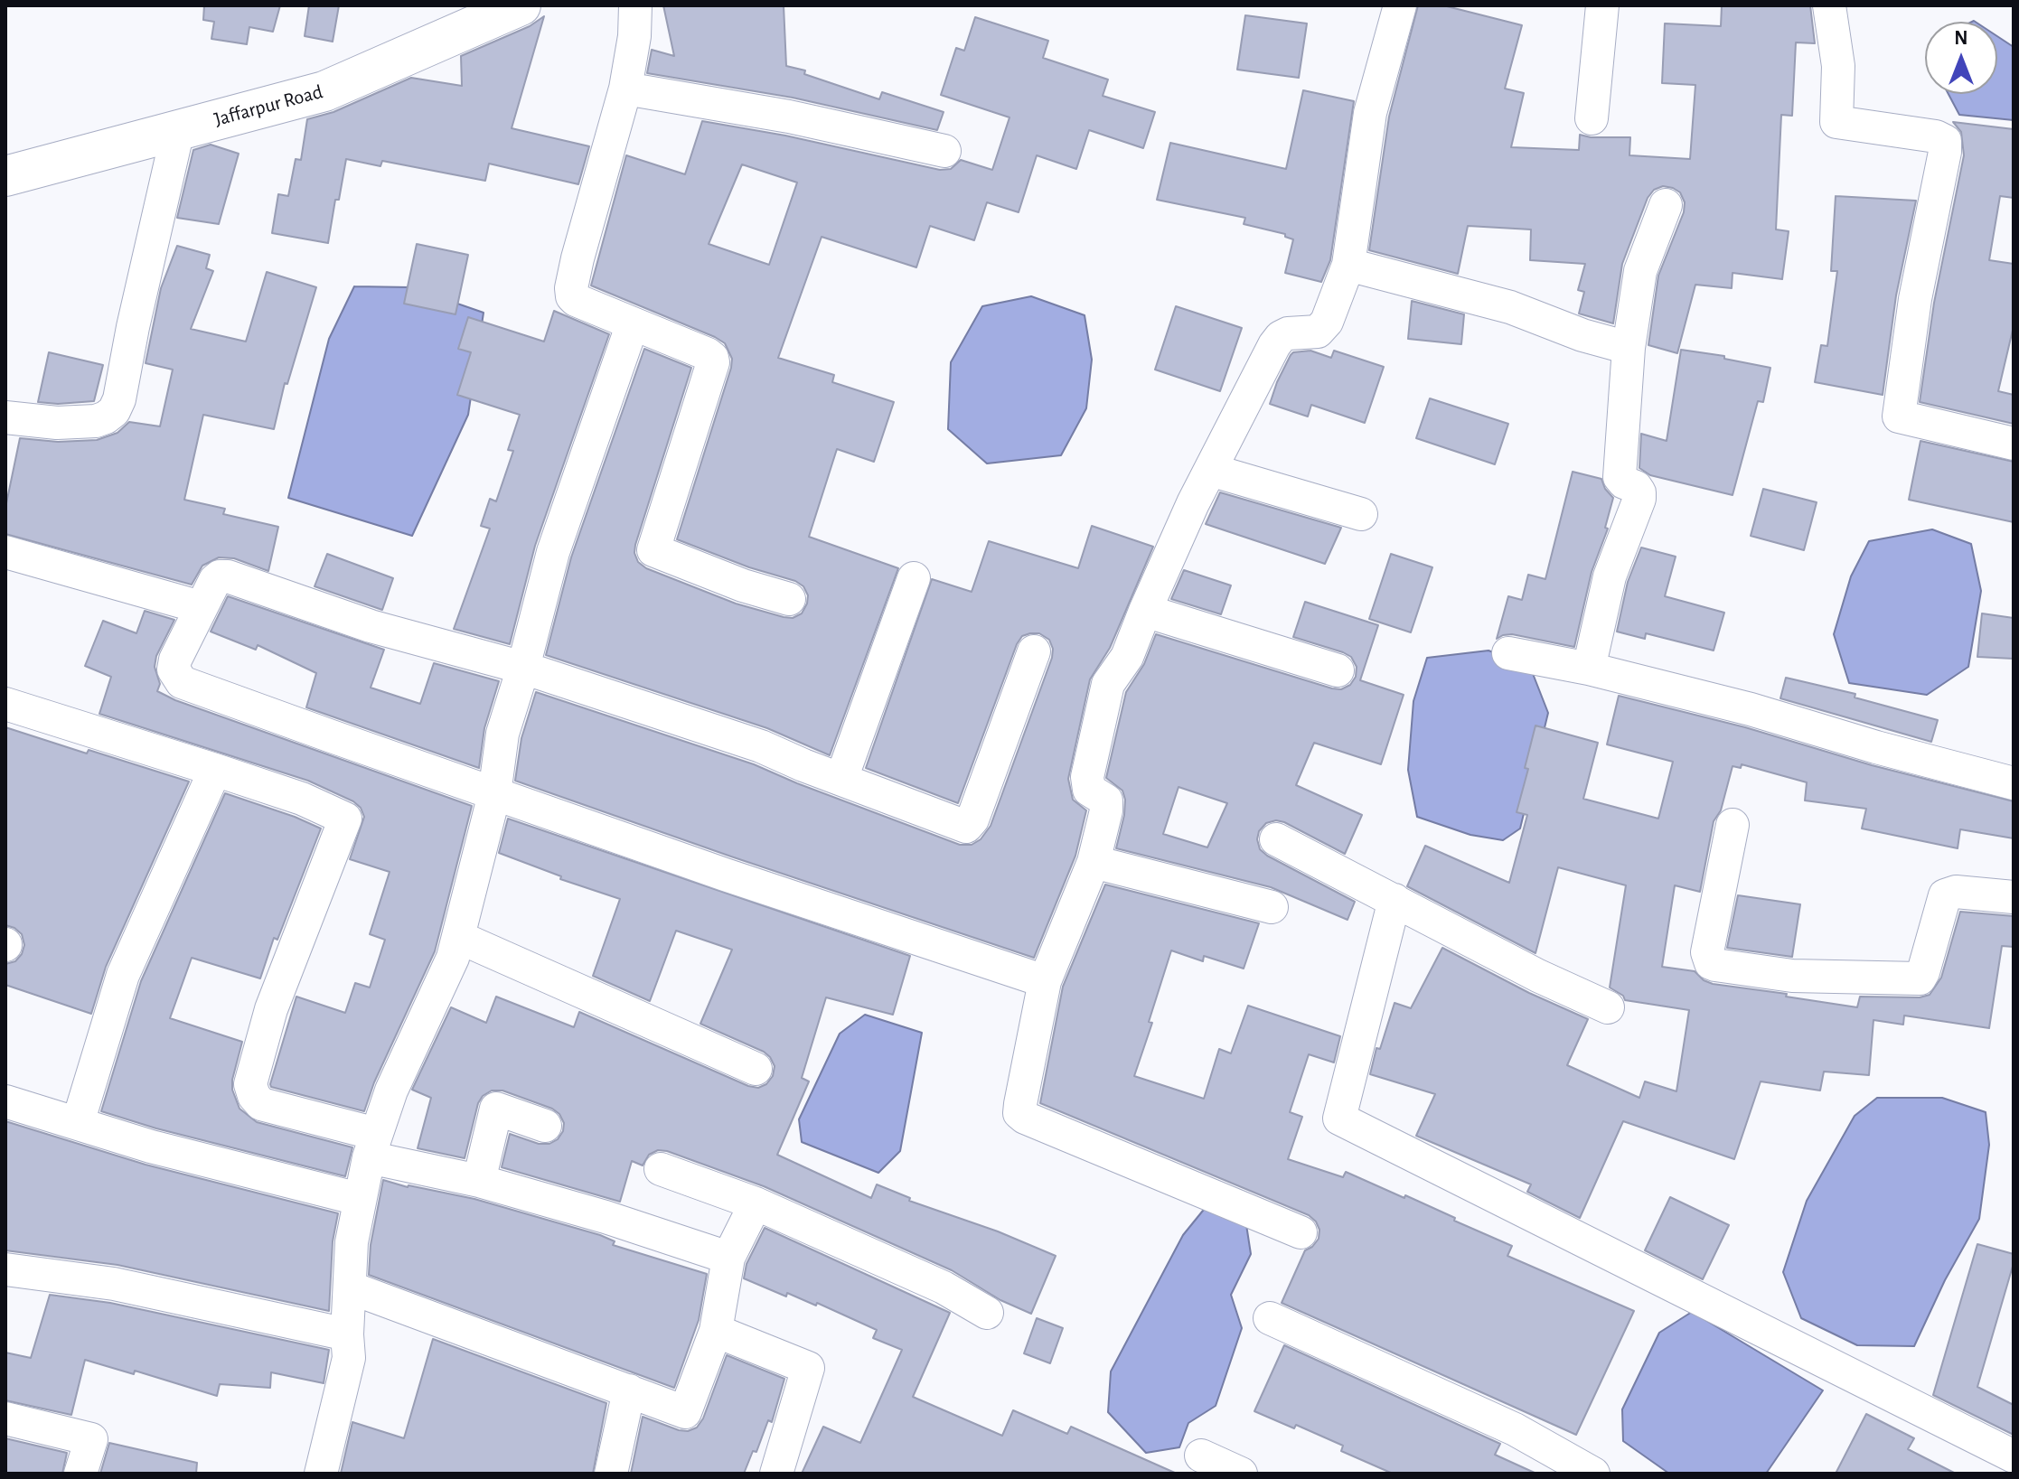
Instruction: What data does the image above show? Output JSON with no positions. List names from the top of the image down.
{
  "streets": {
    "street": ["Jaffarpur Road"]
  },
  "north": "top"
}
